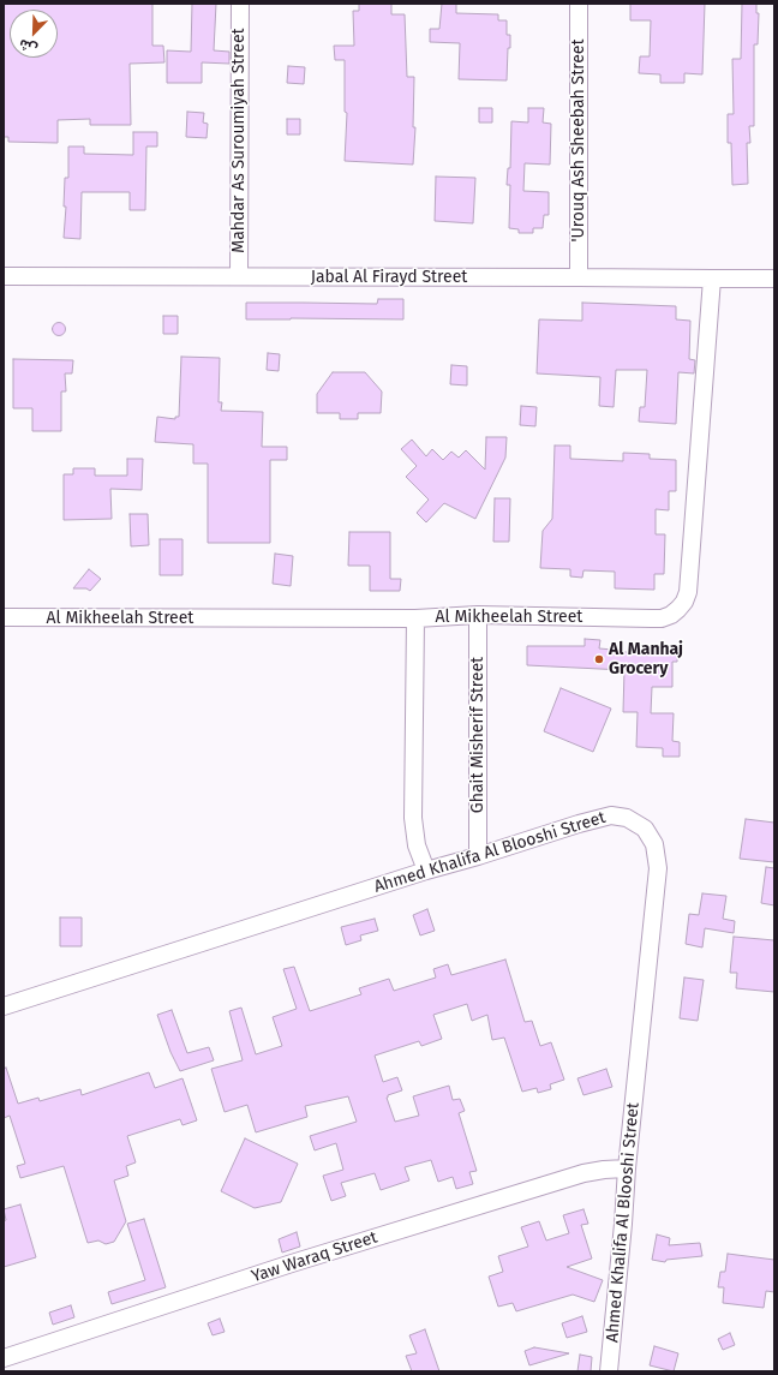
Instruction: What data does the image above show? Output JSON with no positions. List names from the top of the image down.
{
  "streets": {
    "street": [
      "Mahdar As Suroumiyah Street",
      "'Urouq Ash Sheebah Street",
      "Jabal Al Firayd Street",
      "Al Mikheelah Street",
      "Ghait Misherif Street",
      "Ahmed Khalifa Al Blooshi Street",
      "Yaw Waraq Street"
    ]
  },
  "crossings": [
    ["Mahdar As Suroumiyah Street", "Jabal Al Firayd Street"],
    ["'Urouq Ash Sheebah Street", "Jabal Al Firayd Street"],
    ["Jabal Al Firayd Street", "Al Mikheelah Street"],
    ["Al Mikheelah Street", "Ghait Misherif Street"],
    ["Ghait Misherif Street", "Ahmed Khalifa Al Blooshi Street"],
    ["Ahmed Khalifa Al Blooshi Street", "Yaw Waraq Street"]
  ],
  "places": ["Al Manhaj Grocery"],
  "north": "bottom left"
}
